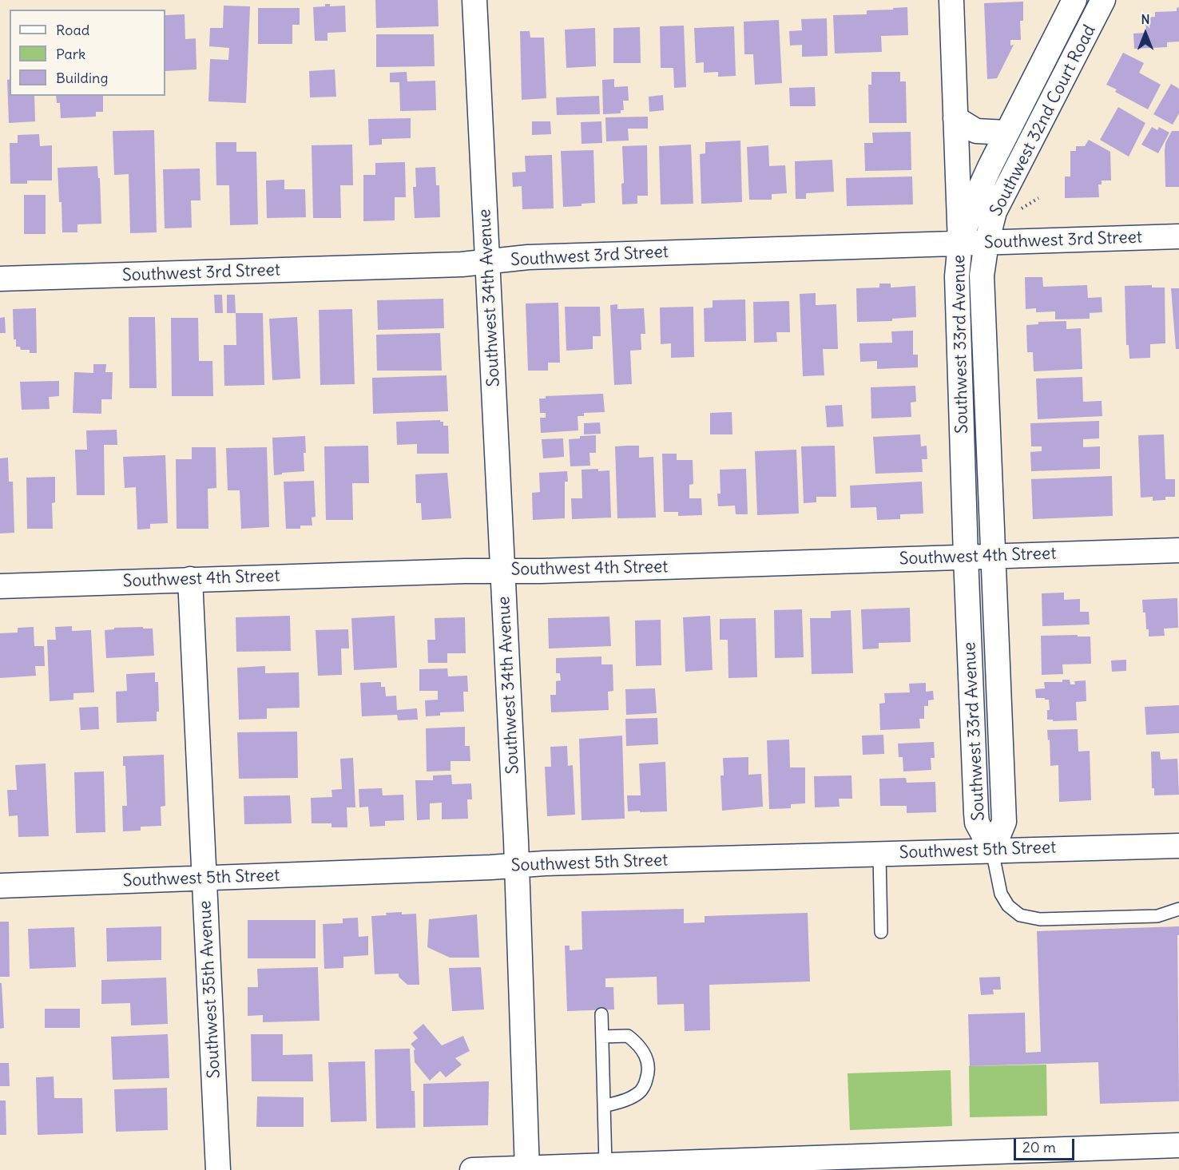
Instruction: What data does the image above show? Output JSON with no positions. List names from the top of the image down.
{
  "streets": {
    "street": [
      "Southwest 32nd Court Road",
      "Southwest 3rd Street",
      "Southwest 34th Avenue",
      "Southwest 33rd Avenue",
      "Southwest 4th Street",
      "Southwest 5th Street",
      "Southwest 35th Avenue"
    ]
  },
  "crossings": [
    ["Southwest 32nd Court Road", "Southwest 3rd Street"],
    ["Southwest 32nd Court Road", "Southwest 33rd Avenue"],
    ["Southwest 3rd Street", "Southwest 34th Avenue"],
    ["Southwest 3rd Street", "Southwest 33rd Avenue"],
    ["Southwest 34th Avenue", "Southwest 4th Street"],
    ["Southwest 34th Avenue", "Southwest 5th Street"],
    ["Southwest 33rd Avenue", "Southwest 4th Street"],
    ["Southwest 33rd Avenue", "Southwest 5th Street"],
    ["Southwest 4th Street", "Southwest 35th Avenue"],
    ["Southwest 5th Street", "Southwest 35th Avenue"]
  ],
  "legend": ["Road", "Park", "Building"],
  "scale_bar": "20 m",
  "north": "top"
}
